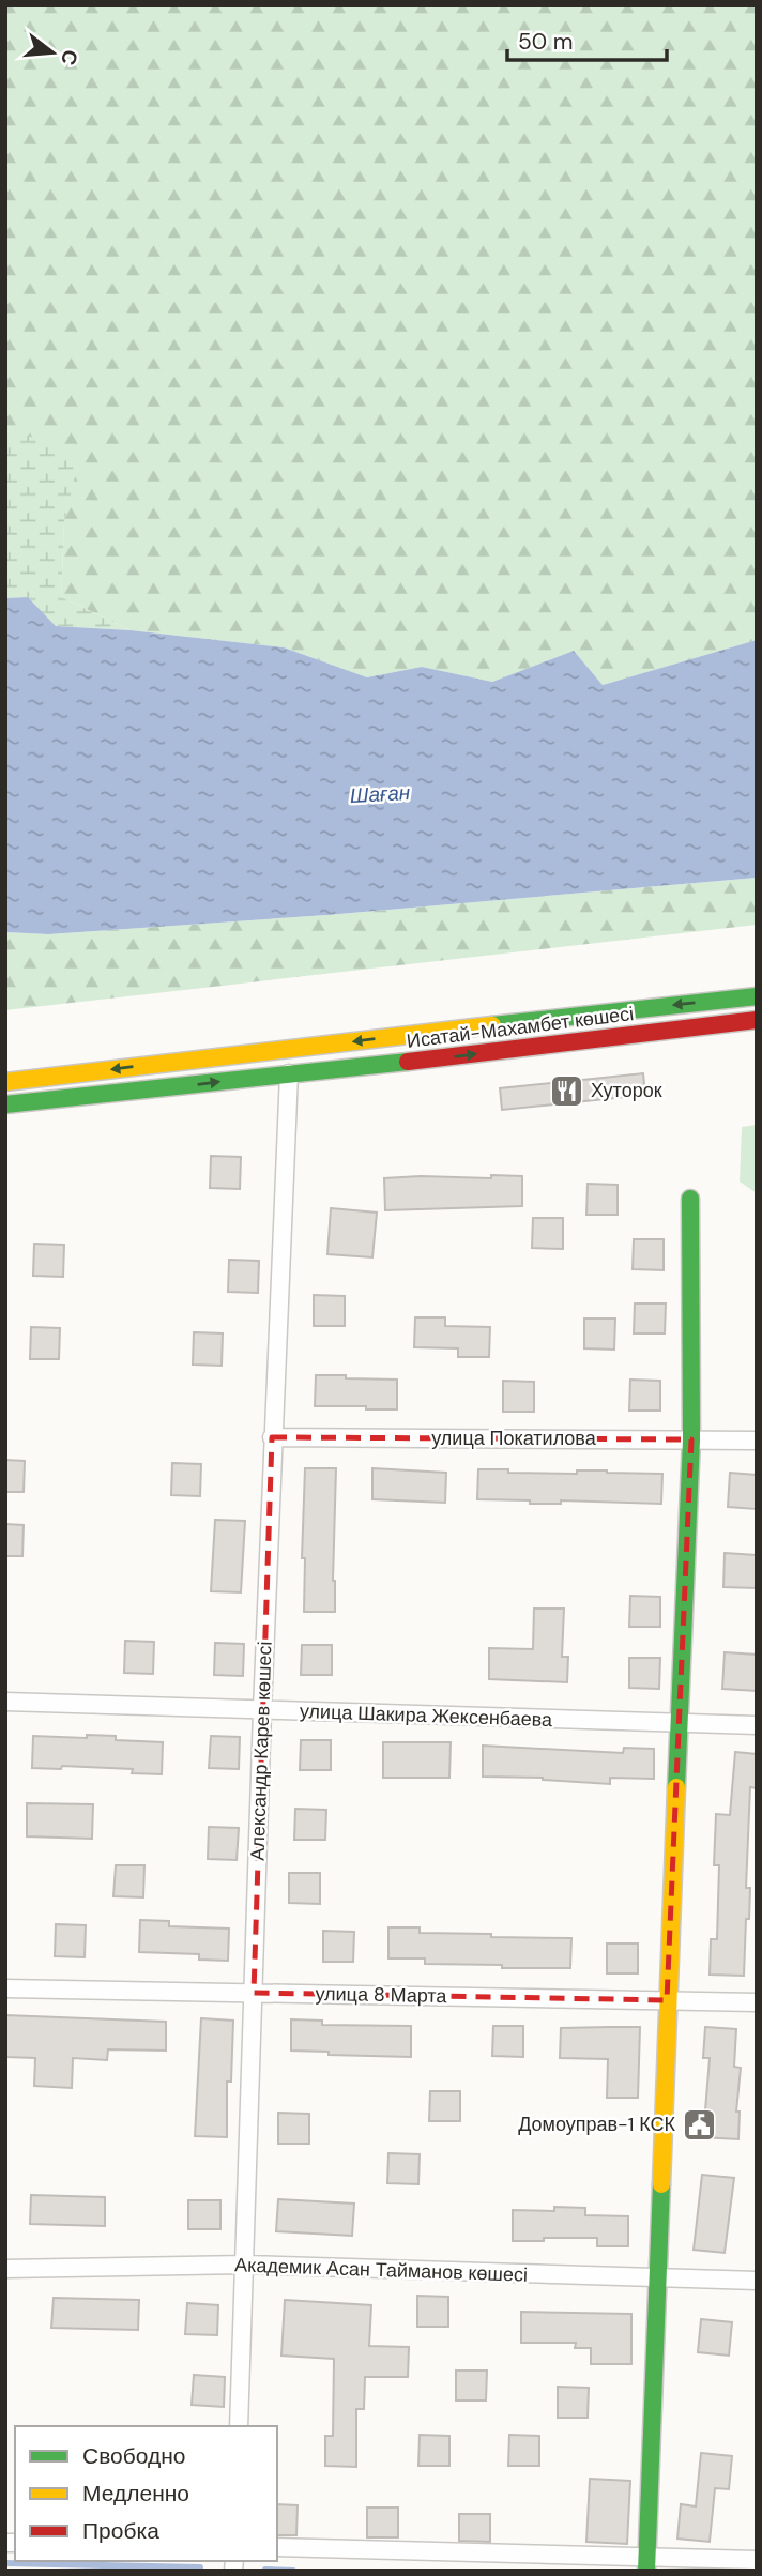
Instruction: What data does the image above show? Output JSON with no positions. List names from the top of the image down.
{
  "streets": {
    "main road": ["Исатай-Махамбет көшесі"],
    "street": [
      "улица Покатилова",
      "улица Шакира Жексенбаева",
      "Александр Карев көшесі",
      "улица 8 Марта",
      "Академик Асан Тайманов көшесі"
    ]
  },
  "crossings": [
    ["Исатай-Махамбет көшесі", "Александр Карев көшесі"],
    ["улица Покатилова", "Александр Карев көшесі"],
    ["улица Шакира Жексенбаева", "Александр Карев көшесі"],
    ["Александр Карев көшесі", "улица 8 Марта"],
    ["Александр Карев көшесі", "Академик Асан Тайманов көшесі"]
  ],
  "water": ["Шаған"],
  "places": {
    "restaurant": ["Хуторок"],
    "public building": ["Домоуправ-1 КСК"]
  },
  "legend": ["Свободно", "Медленно", "Пробка"],
  "scale_bar": "50 m",
  "north": "right"
}
